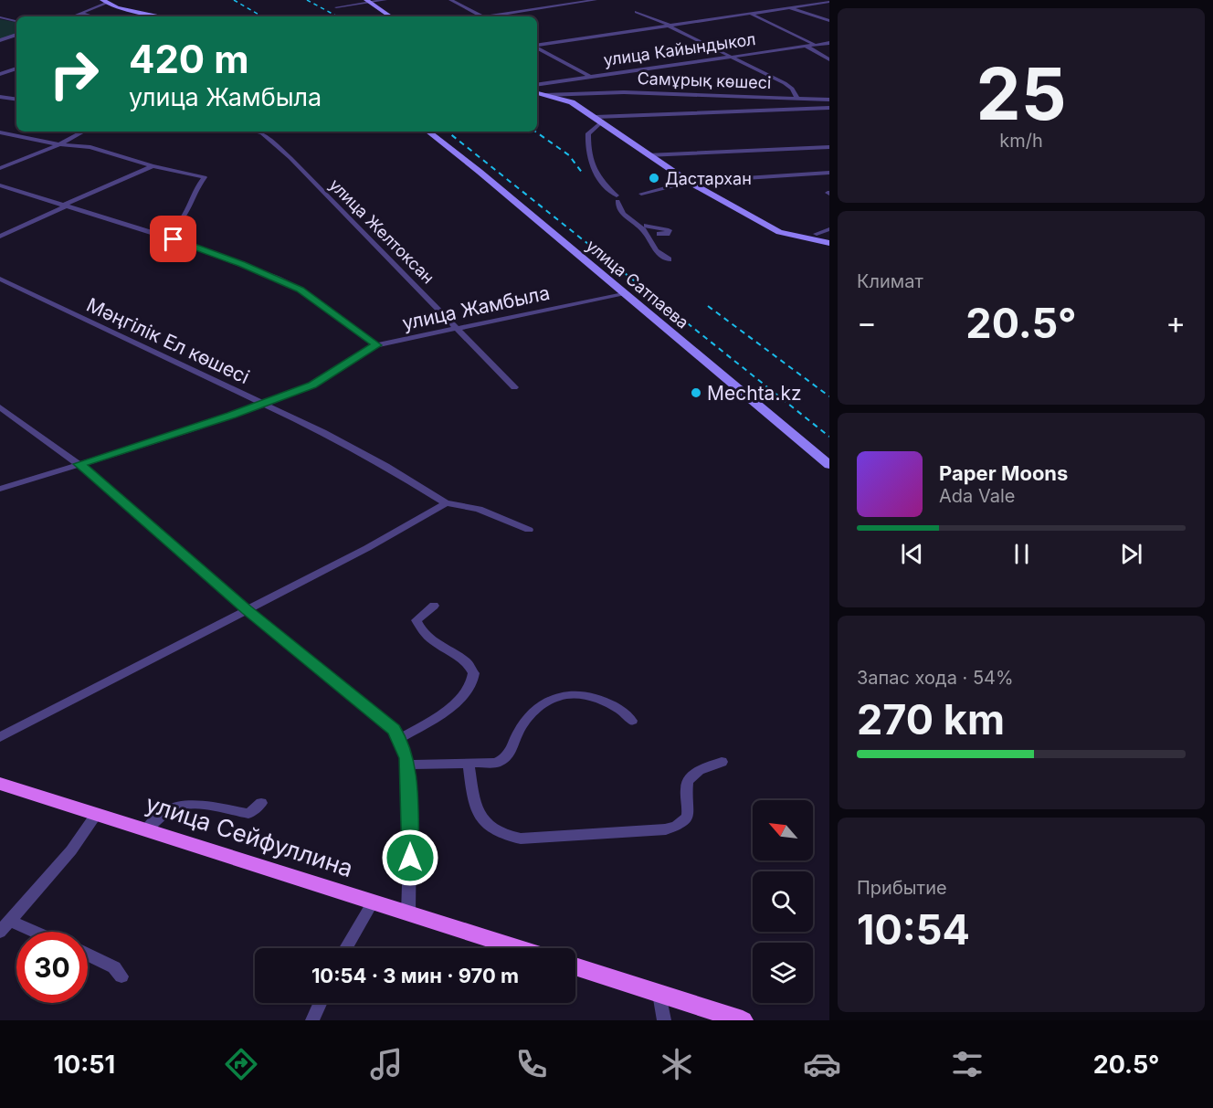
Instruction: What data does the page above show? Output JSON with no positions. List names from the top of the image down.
{
  "streets": {
    "main road": ["улица Сейфуллина"],
    "street": [
      "улица Кайындыкол",
      "Самұрық көшесі",
      "улица Желтоксан",
      "улица Сатпаева",
      "улица Жамбыла",
      "Мәңгілік Ел көшесі"
    ]
  },
  "crossings": [
    ["улица Желтоксан", "улица Жамбыла"],
    ["улица Сатпаева", "улица Жамбыла"],
    ["улица Жамбыла", "Мәңгілік Ел көшесі"]
  ],
  "places": ["Дастархан", "Mechta.kz"],
  "north": "top left",
  "page": {
    "tile": [
      ["25", "km/h"],
      "Климат",
      ["Запас хода · 54%", "270 km"],
      ["Прибытие", "10:54"]
    ],
    "turn": ["420 m", "улица Жамбыла"],
    "heat": ["−", "20.5°", "+"],
    "song": ["Paper Moons", "Ada Vale"],
    "limit": "30",
    "trip": "10:54 · 3 мин · 970 m",
    "tabs": ["10:51", "20.5°"]
  }
}
